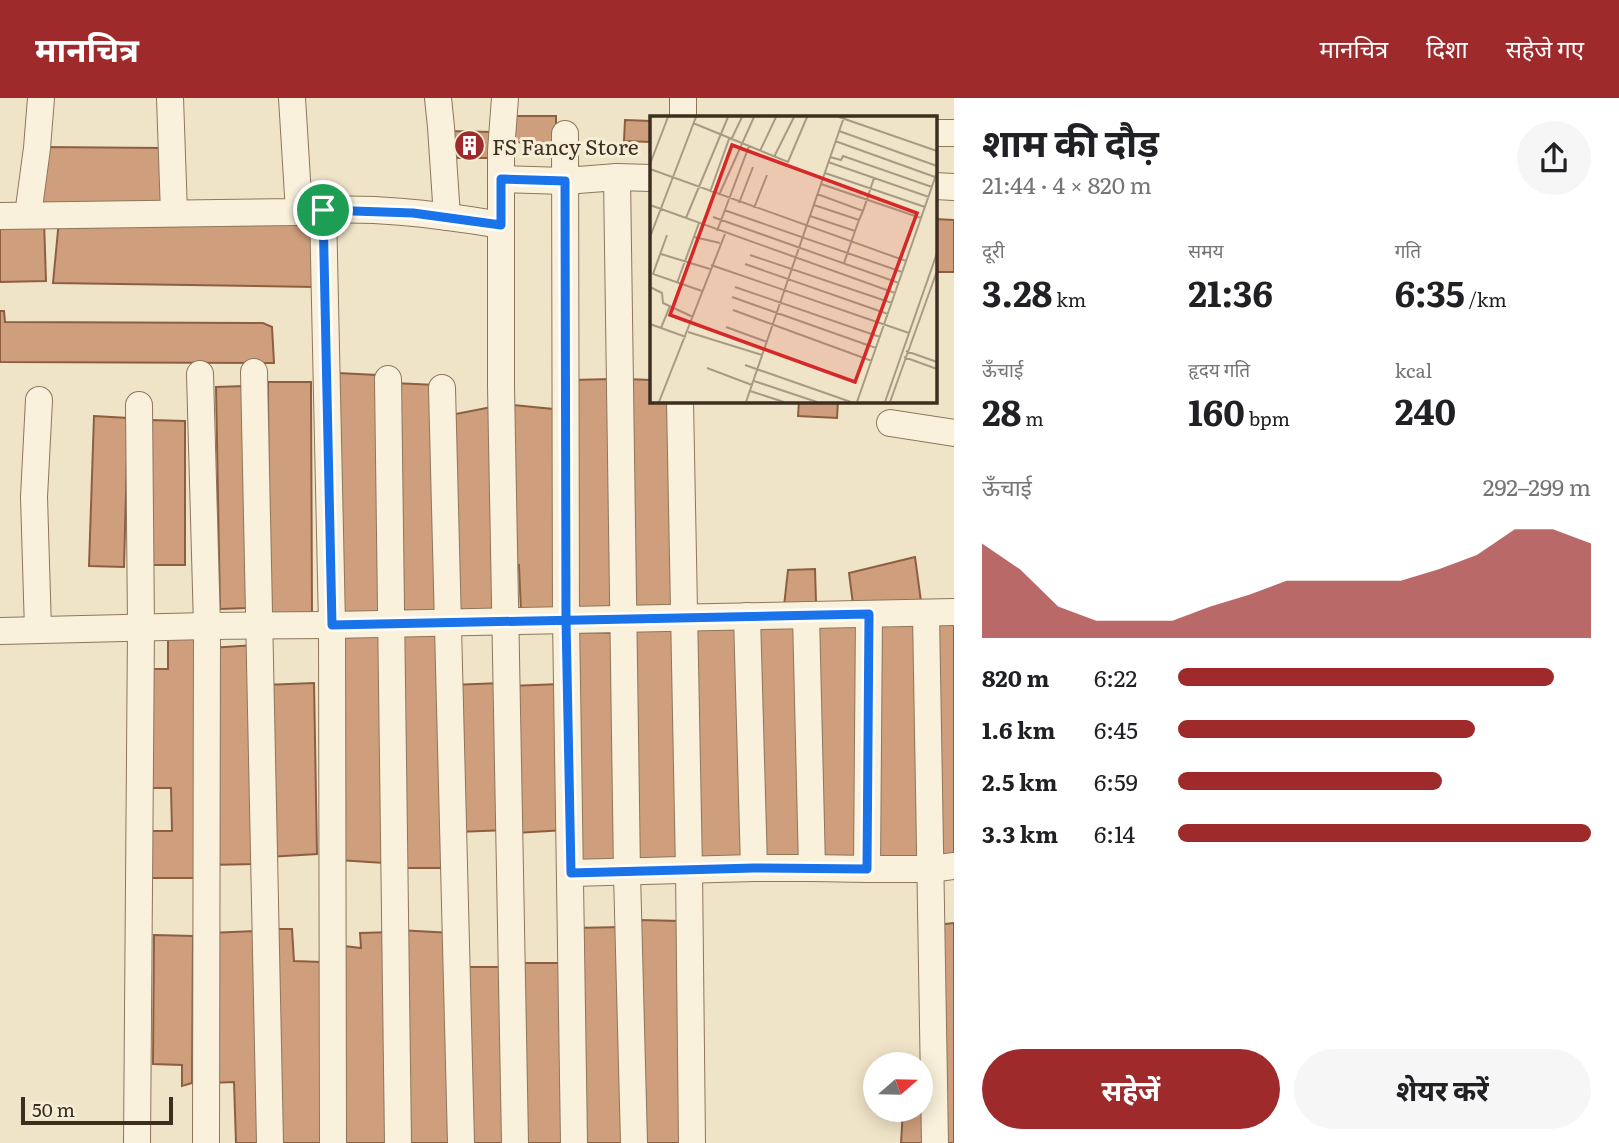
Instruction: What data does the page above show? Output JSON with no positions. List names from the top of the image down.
{
  "places": {
    "building": ["FS Fancy Store"]
  },
  "scale_bar": "50 m",
  "north": "right",
  "page": {
    "header": "मानचित्र",
    "nav": ["मानचित्र", "दिशा", "सहेजे गए"],
    "heading": ["शाम की दौड़", "21:44 · 4 × 820 m"],
    "stats": [
      ["दूरी", "3.28 km"],
      ["समय", "21:36"],
      ["गति", "6:35 /km"],
      ["ऊँचाई", "28 m"],
      ["हृदय गति", "160 bpm"],
      ["kcal", "240"]
    ],
    "chart": ["ऊँचाई", "292–299 m"],
    "list": [
      {
        "name": "820 m",
        "note": "6:22"
      },
      {
        "name": "1.6 km",
        "note": "6:45"
      },
      {
        "name": "2.5 km",
        "note": "6:59"
      },
      {
        "name": "3.3 km",
        "note": "6:14"
      }
    ],
    "buttons": ["सहेजें", "शेयर करें"],
    "scale": "50 m"
  }
}
